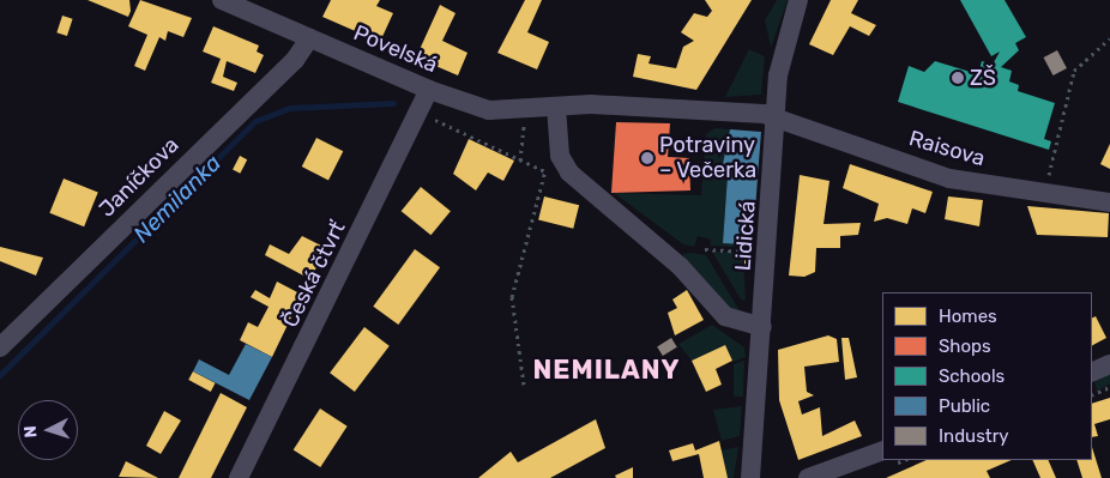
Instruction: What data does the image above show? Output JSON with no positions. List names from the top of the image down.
{
  "streets": {
    "street": [
      "Povelská",
      "Raisova",
      "Janíčkova",
      "Lidická",
      "Česká čtvrť"
    ]
  },
  "crossings": [
    ["Povelská", "Raisova"],
    ["Povelská", "Janíčkova"],
    ["Povelská", "Lidická"],
    ["Povelská", "Česká čtvrť"],
    ["Raisova", "Lidická"]
  ],
  "districts": ["NEMILANY"],
  "water": ["Nemilanka"],
  "places": ["ZŠ", "Potraviny – Večerka"],
  "legend": [
    "Homes",
    "Shops",
    "Schools",
    "Public",
    "Industry"
  ],
  "north": "left"
}
